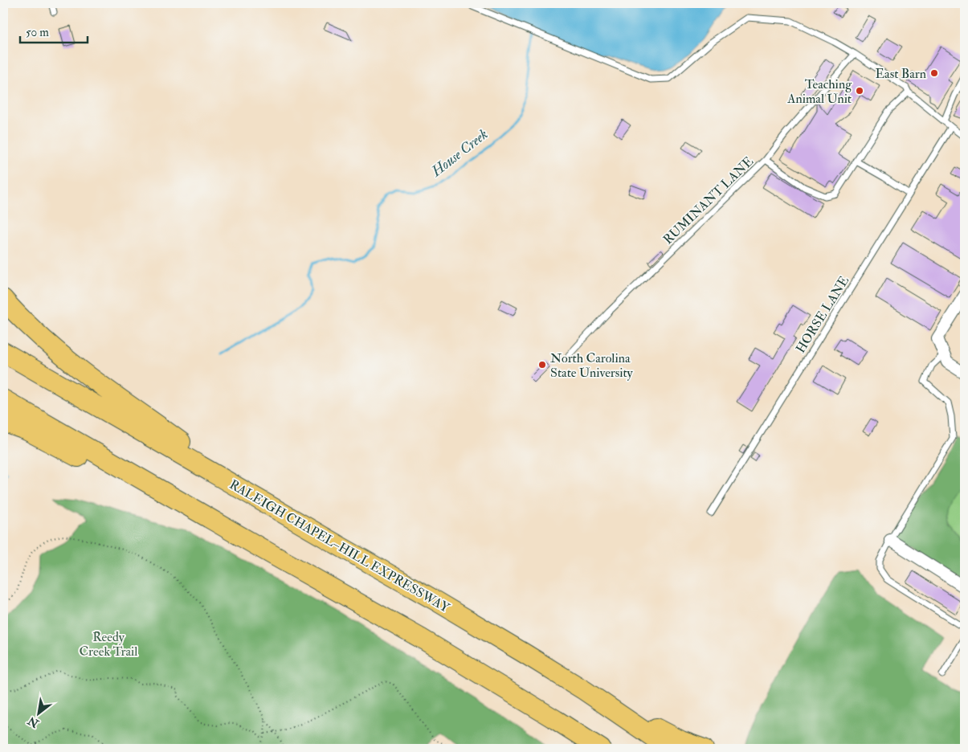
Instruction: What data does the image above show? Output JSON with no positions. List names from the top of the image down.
{
  "streets": {
    "highway": ["RALEIGH CHAPEL–HILL EXPRESSWAY"],
    "lane": ["RUMINANT LANE", "HORSE LANE"]
  },
  "water": ["House Creek"],
  "parks": ["Reedy Creek Trail"],
  "places": ["East Barn", "Teaching Animal Unit", "North Carolina State University"],
  "scale_bar": "50 m",
  "north": "bottom left"
}
